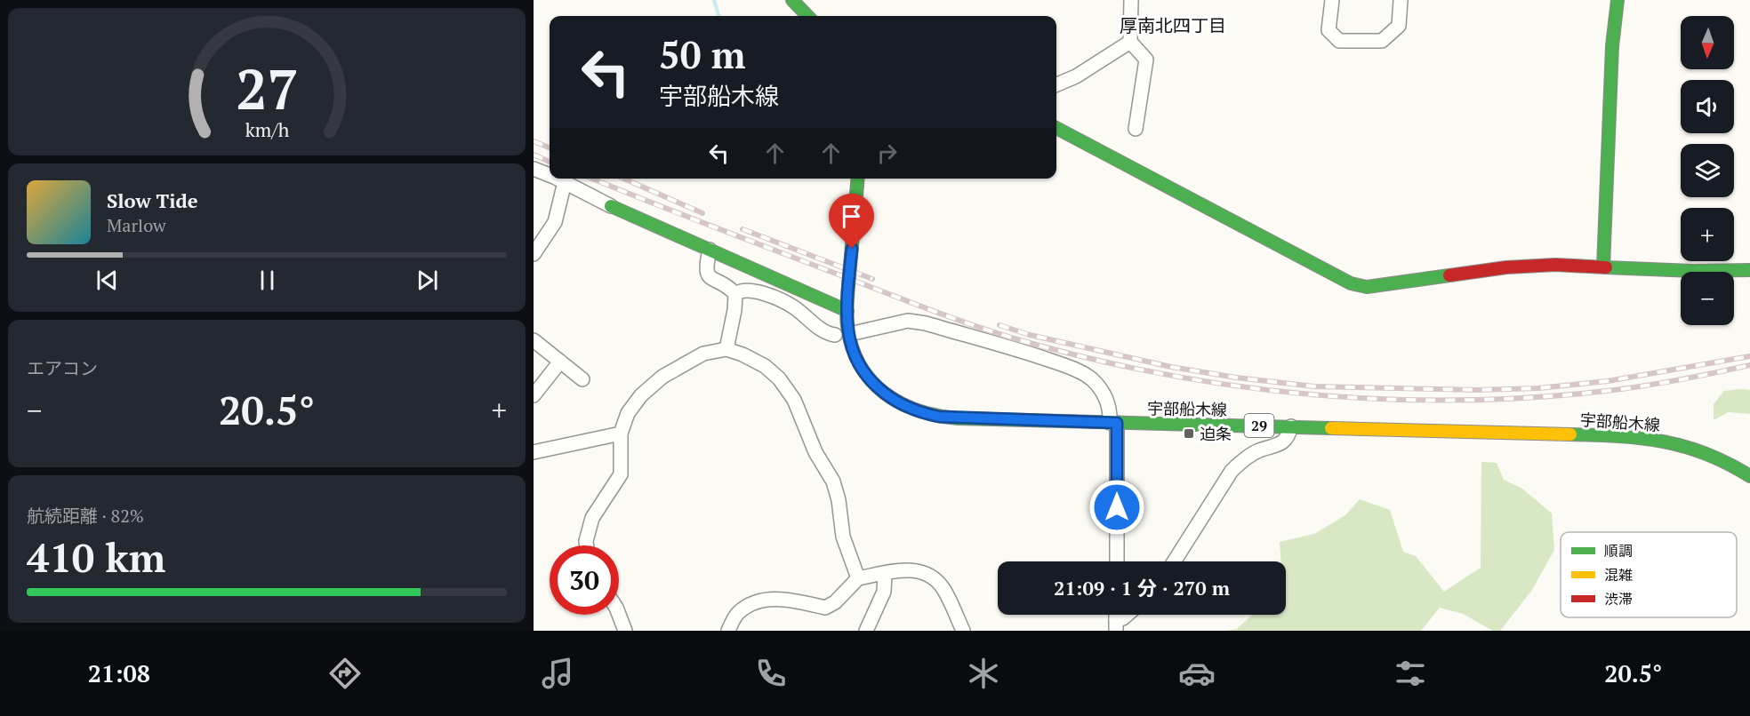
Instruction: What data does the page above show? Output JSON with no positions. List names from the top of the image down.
{
  "streets": {
    "street": ["宇部船木線", "29"]
  },
  "districts": ["厚南北四丁目"],
  "places": {
    "transit": ["迫条"]
  },
  "legend": ["順調", "混雑", "渋滞"],
  "north": "bottom",
  "page": {
    "map_buttons": ["+", "−"],
    "turn": ["50 m", "宇部船木線"],
    "song": ["Slow Tide", "Marlow"],
    "tile": [
      "エアコン",
      ["航続距離 · 82%", "410 km"]
    ],
    "heat": ["−", "20.5°", "+"],
    "limit": "30",
    "trip": "21:09 · 1 分 · 270 m",
    "tabs": ["21:08", "20.5°"],
    "gauge": ["27", "km/h"]
  }
}
